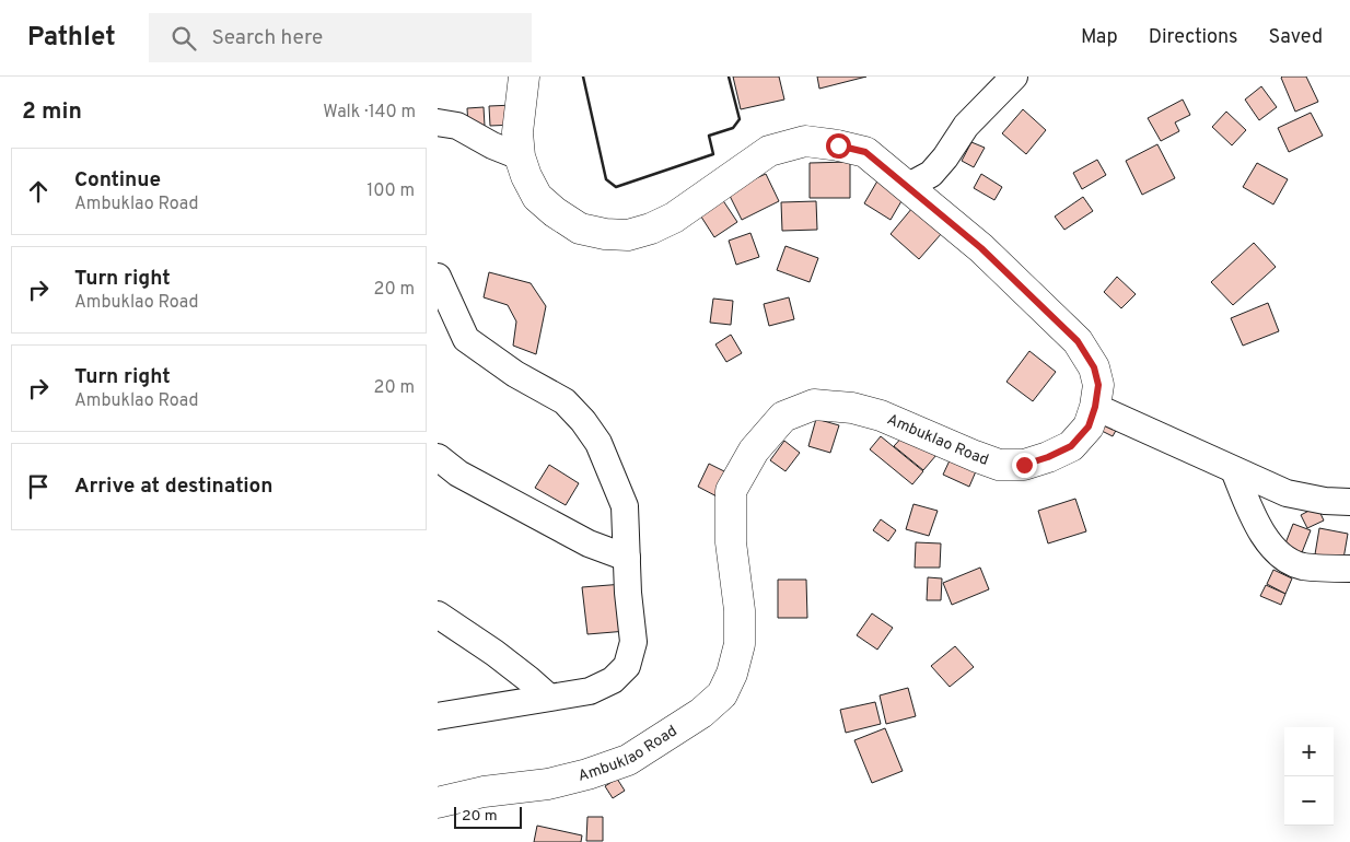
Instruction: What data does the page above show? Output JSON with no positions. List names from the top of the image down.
{
  "streets": {
    "main road": ["Ambuklao Road"]
  },
  "scale_bar": "20 m",
  "page": {
    "header": "Pathlet",
    "search": "Search here",
    "nav": ["Map", "Directions", "Saved"],
    "heading": ["2 min", "Walk · 140 m"],
    "list": [
      ["Continue", "Ambuklao Road", "100 m"],
      ["Turn right", "Ambuklao Road", "20 m"],
      ["Turn right", "Ambuklao Road", "20 m"],
      "Arrive at destination"
    ],
    "map_buttons": ["+", "−"],
    "scale": "20 m"
  }
}
